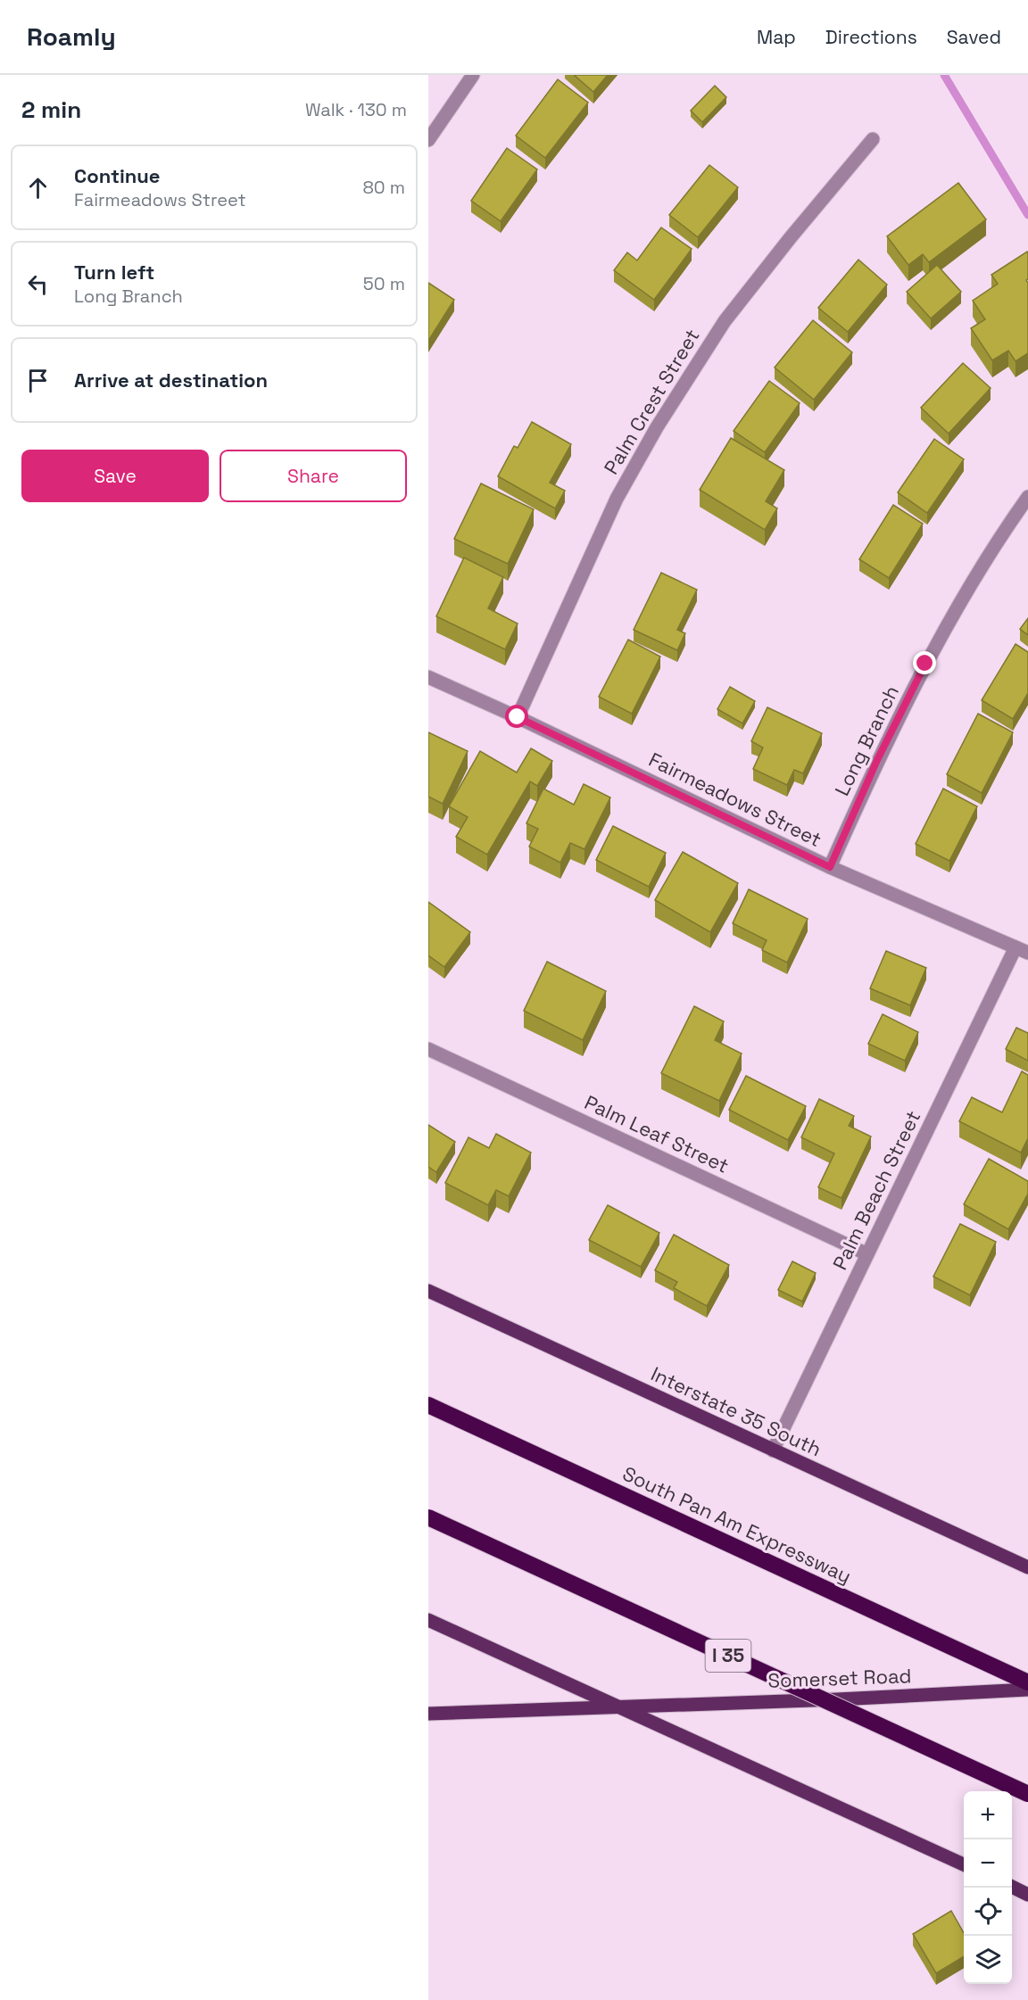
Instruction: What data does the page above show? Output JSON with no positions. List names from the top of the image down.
{
  "streets": {
    "highway": ["South Pan Am Expressway", "I 35"],
    "main road": ["Interstate 35 South", "Somerset Road"],
    "street": [
      "Palm Crest Street",
      "Long Branch",
      "Fairmeadows Street",
      "Palm Leaf Street",
      "Palm Beach Street"
    ]
  },
  "crossings": [
    ["Palm Crest Street", "Fairmeadows Street"],
    ["Long Branch", "Fairmeadows Street"],
    ["Fairmeadows Street", "Palm Beach Street"],
    ["Palm Leaf Street", "Palm Beach Street"],
    ["Palm Beach Street", "Interstate 35 South"]
  ],
  "page": {
    "header": "Roamly",
    "nav": ["Map", "Directions", "Saved"],
    "heading": ["2 min", "Walk · 130 m"],
    "list": [
      ["Continue", "Fairmeadows Street", "80 m"],
      ["Turn left", "Long Branch", "50 m"],
      "Arrive at destination"
    ],
    "buttons": ["Save", "Share"],
    "map_buttons": ["+", "−"]
  }
}
